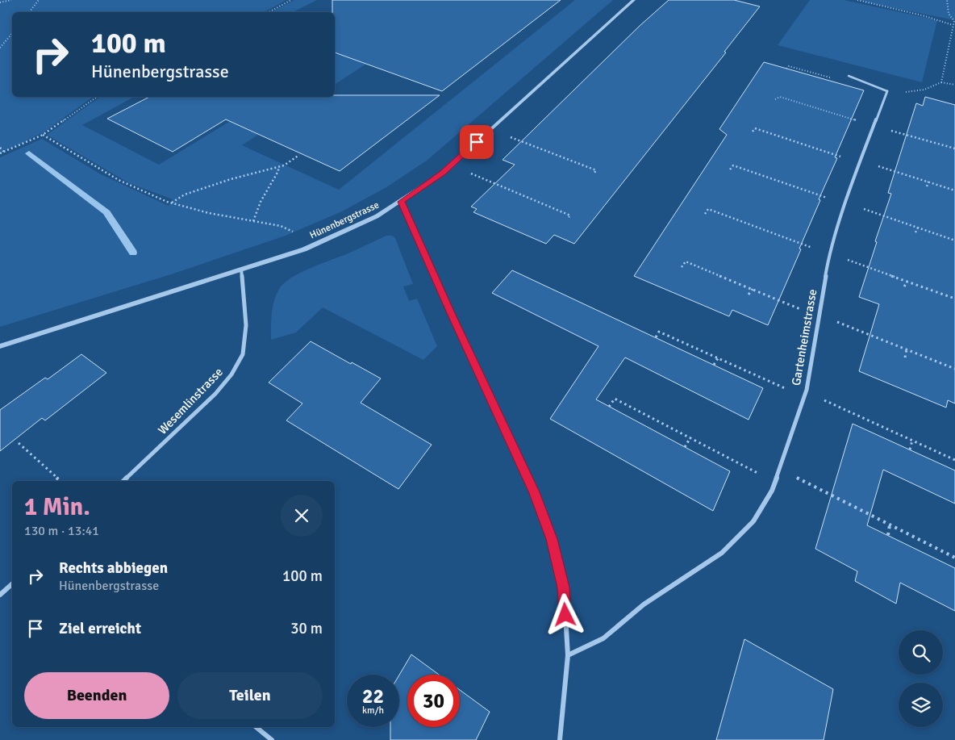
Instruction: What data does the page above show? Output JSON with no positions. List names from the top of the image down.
{
  "streets": {
    "street": ["Hünenbergstrasse", "Gartenheimstrasse", "Wesemlinstrasse"]
  },
  "crossings": [
    ["Hünenbergstrasse", "Wesemlinstrasse"]
  ],
  "page": {
    "turn": ["100 m", "Hünenbergstrasse"],
    "heading": ["1 Min.", "130 m · 13:41"],
    "list": [
      {
        "name": "Rechts abbiegen",
        "note": "Hünenbergstrasse",
        "value": "100 m"
      },
      {
        "name": "Ziel erreicht",
        "value": "30 m"
      }
    ],
    "buttons": ["Beenden", "Teilen"],
    "speed": "22 km/h",
    "limit": "30"
  }
}
